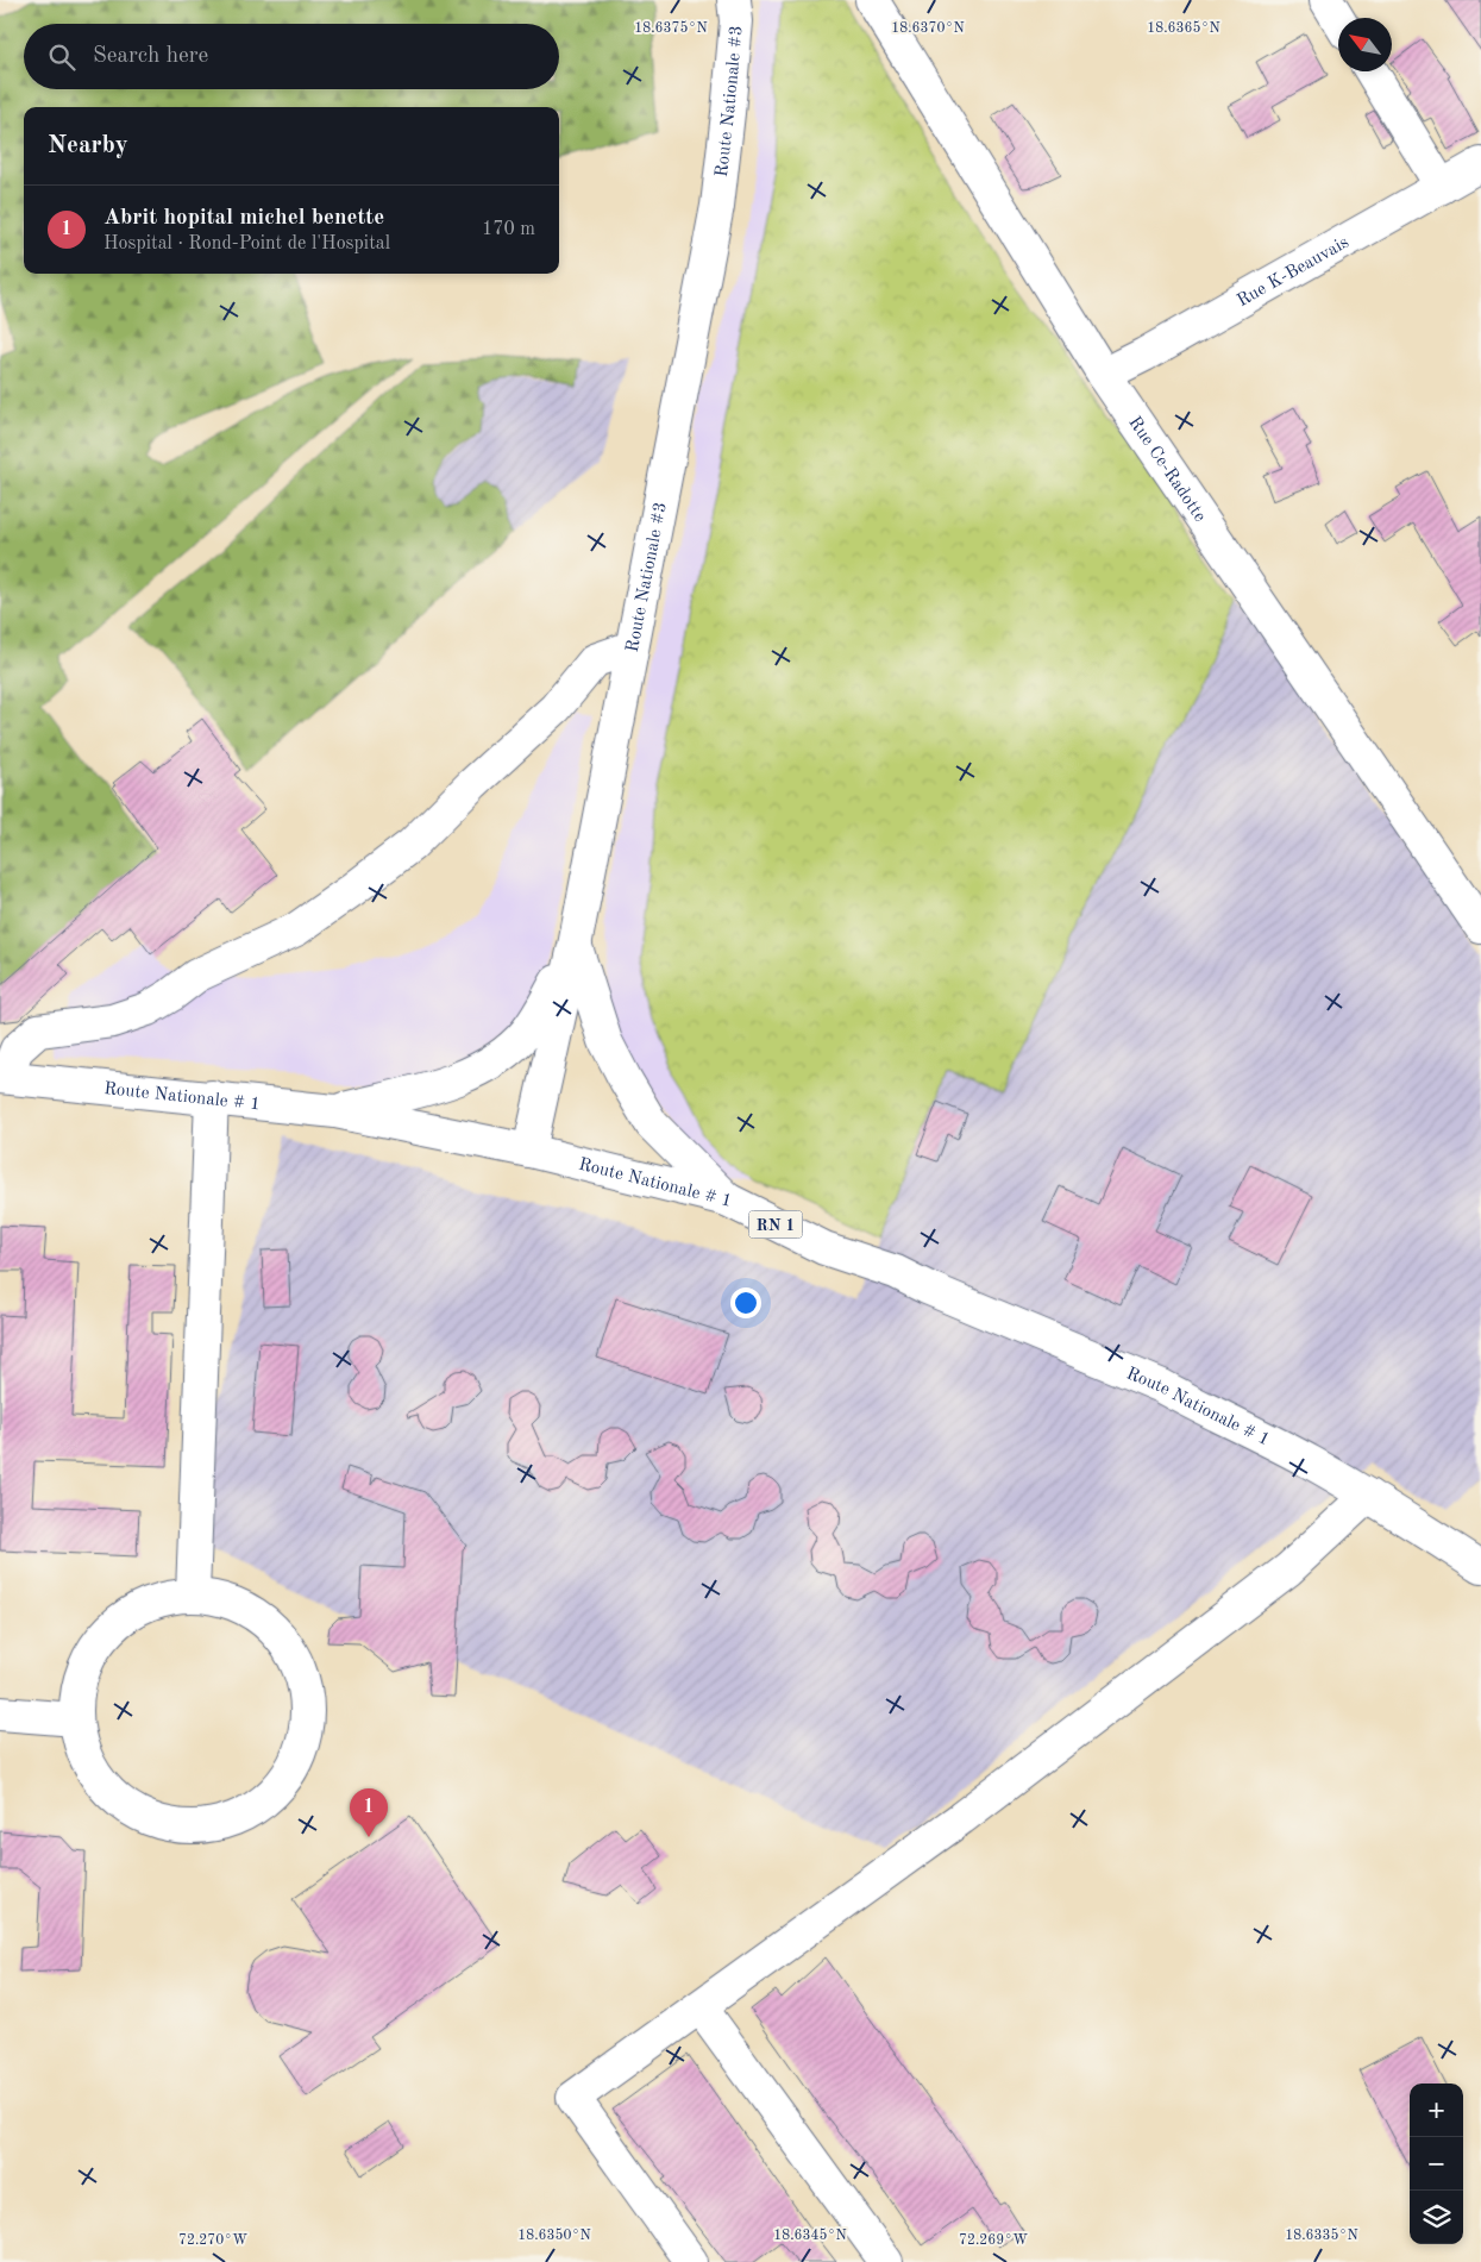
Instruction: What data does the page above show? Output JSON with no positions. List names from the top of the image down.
{
  "streets": {
    "street": [
      "Route Nationale #3",
      "Rue K-Beauvais",
      "Rue Ce-Radotte",
      "Route Nationale # 1",
      "RN 1"
    ]
  },
  "crossings": [
    ["Route Nationale #3", "Route Nationale # 1"],
    ["Rue K-Beauvais", "Rue Ce-Radotte"]
  ],
  "north": "top left",
  "page": {
    "search": "Search here",
    "heading": "Nearby",
    "list": [
      {
        "mark": "1",
        "name": "Abrit hopital michel benette",
        "note": "Hospital · Rond-Point de l'Hospital",
        "value": "170 m"
      }
    ],
    "pins": "1",
    "map_buttons": ["+", "−"]
  },
  "coordinates": [
    "18.6375°N",
    "18.6370°N",
    "18.6365°N",
    "18.6350°N",
    "18.6345°N",
    "18.6335°N",
    "72.270°W",
    "72.269°W"
  ]
}
